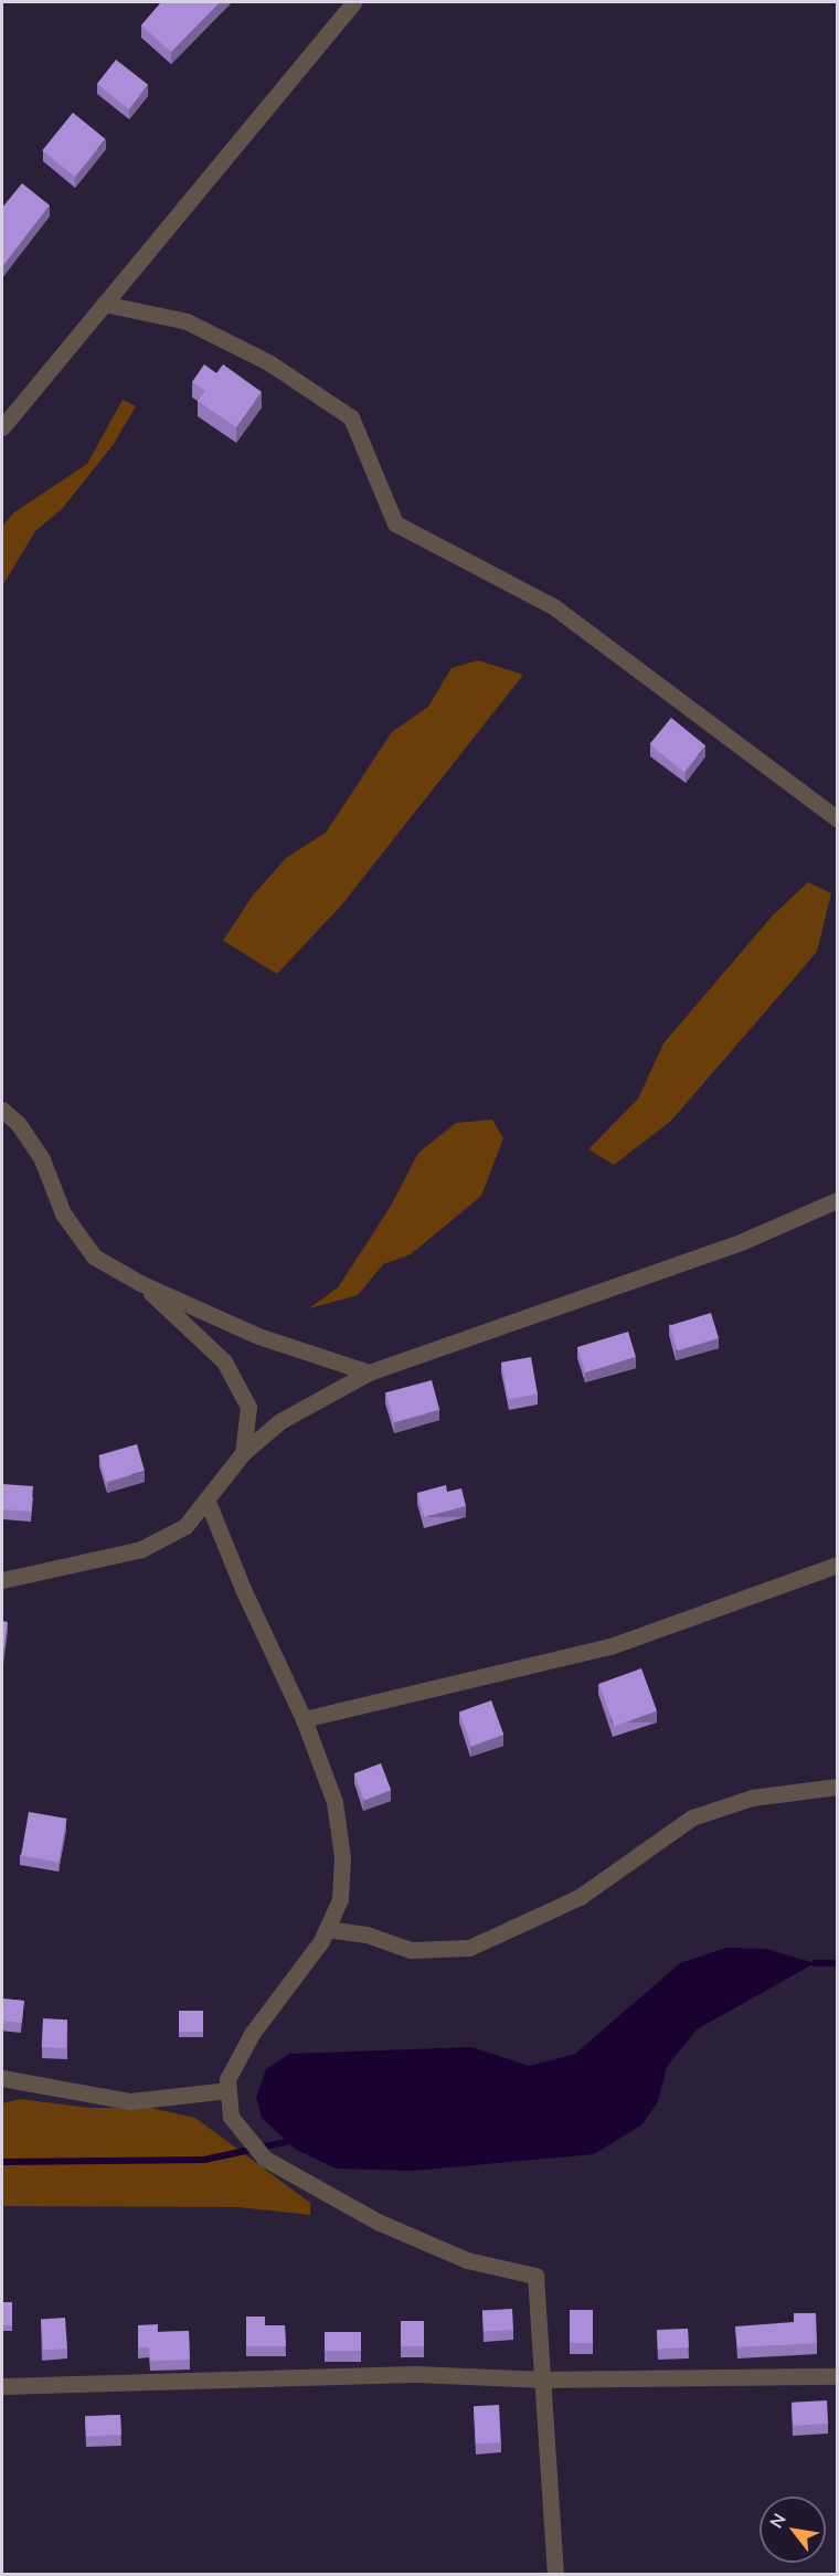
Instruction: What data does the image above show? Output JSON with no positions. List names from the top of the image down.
{
  "north": "top left"
}
